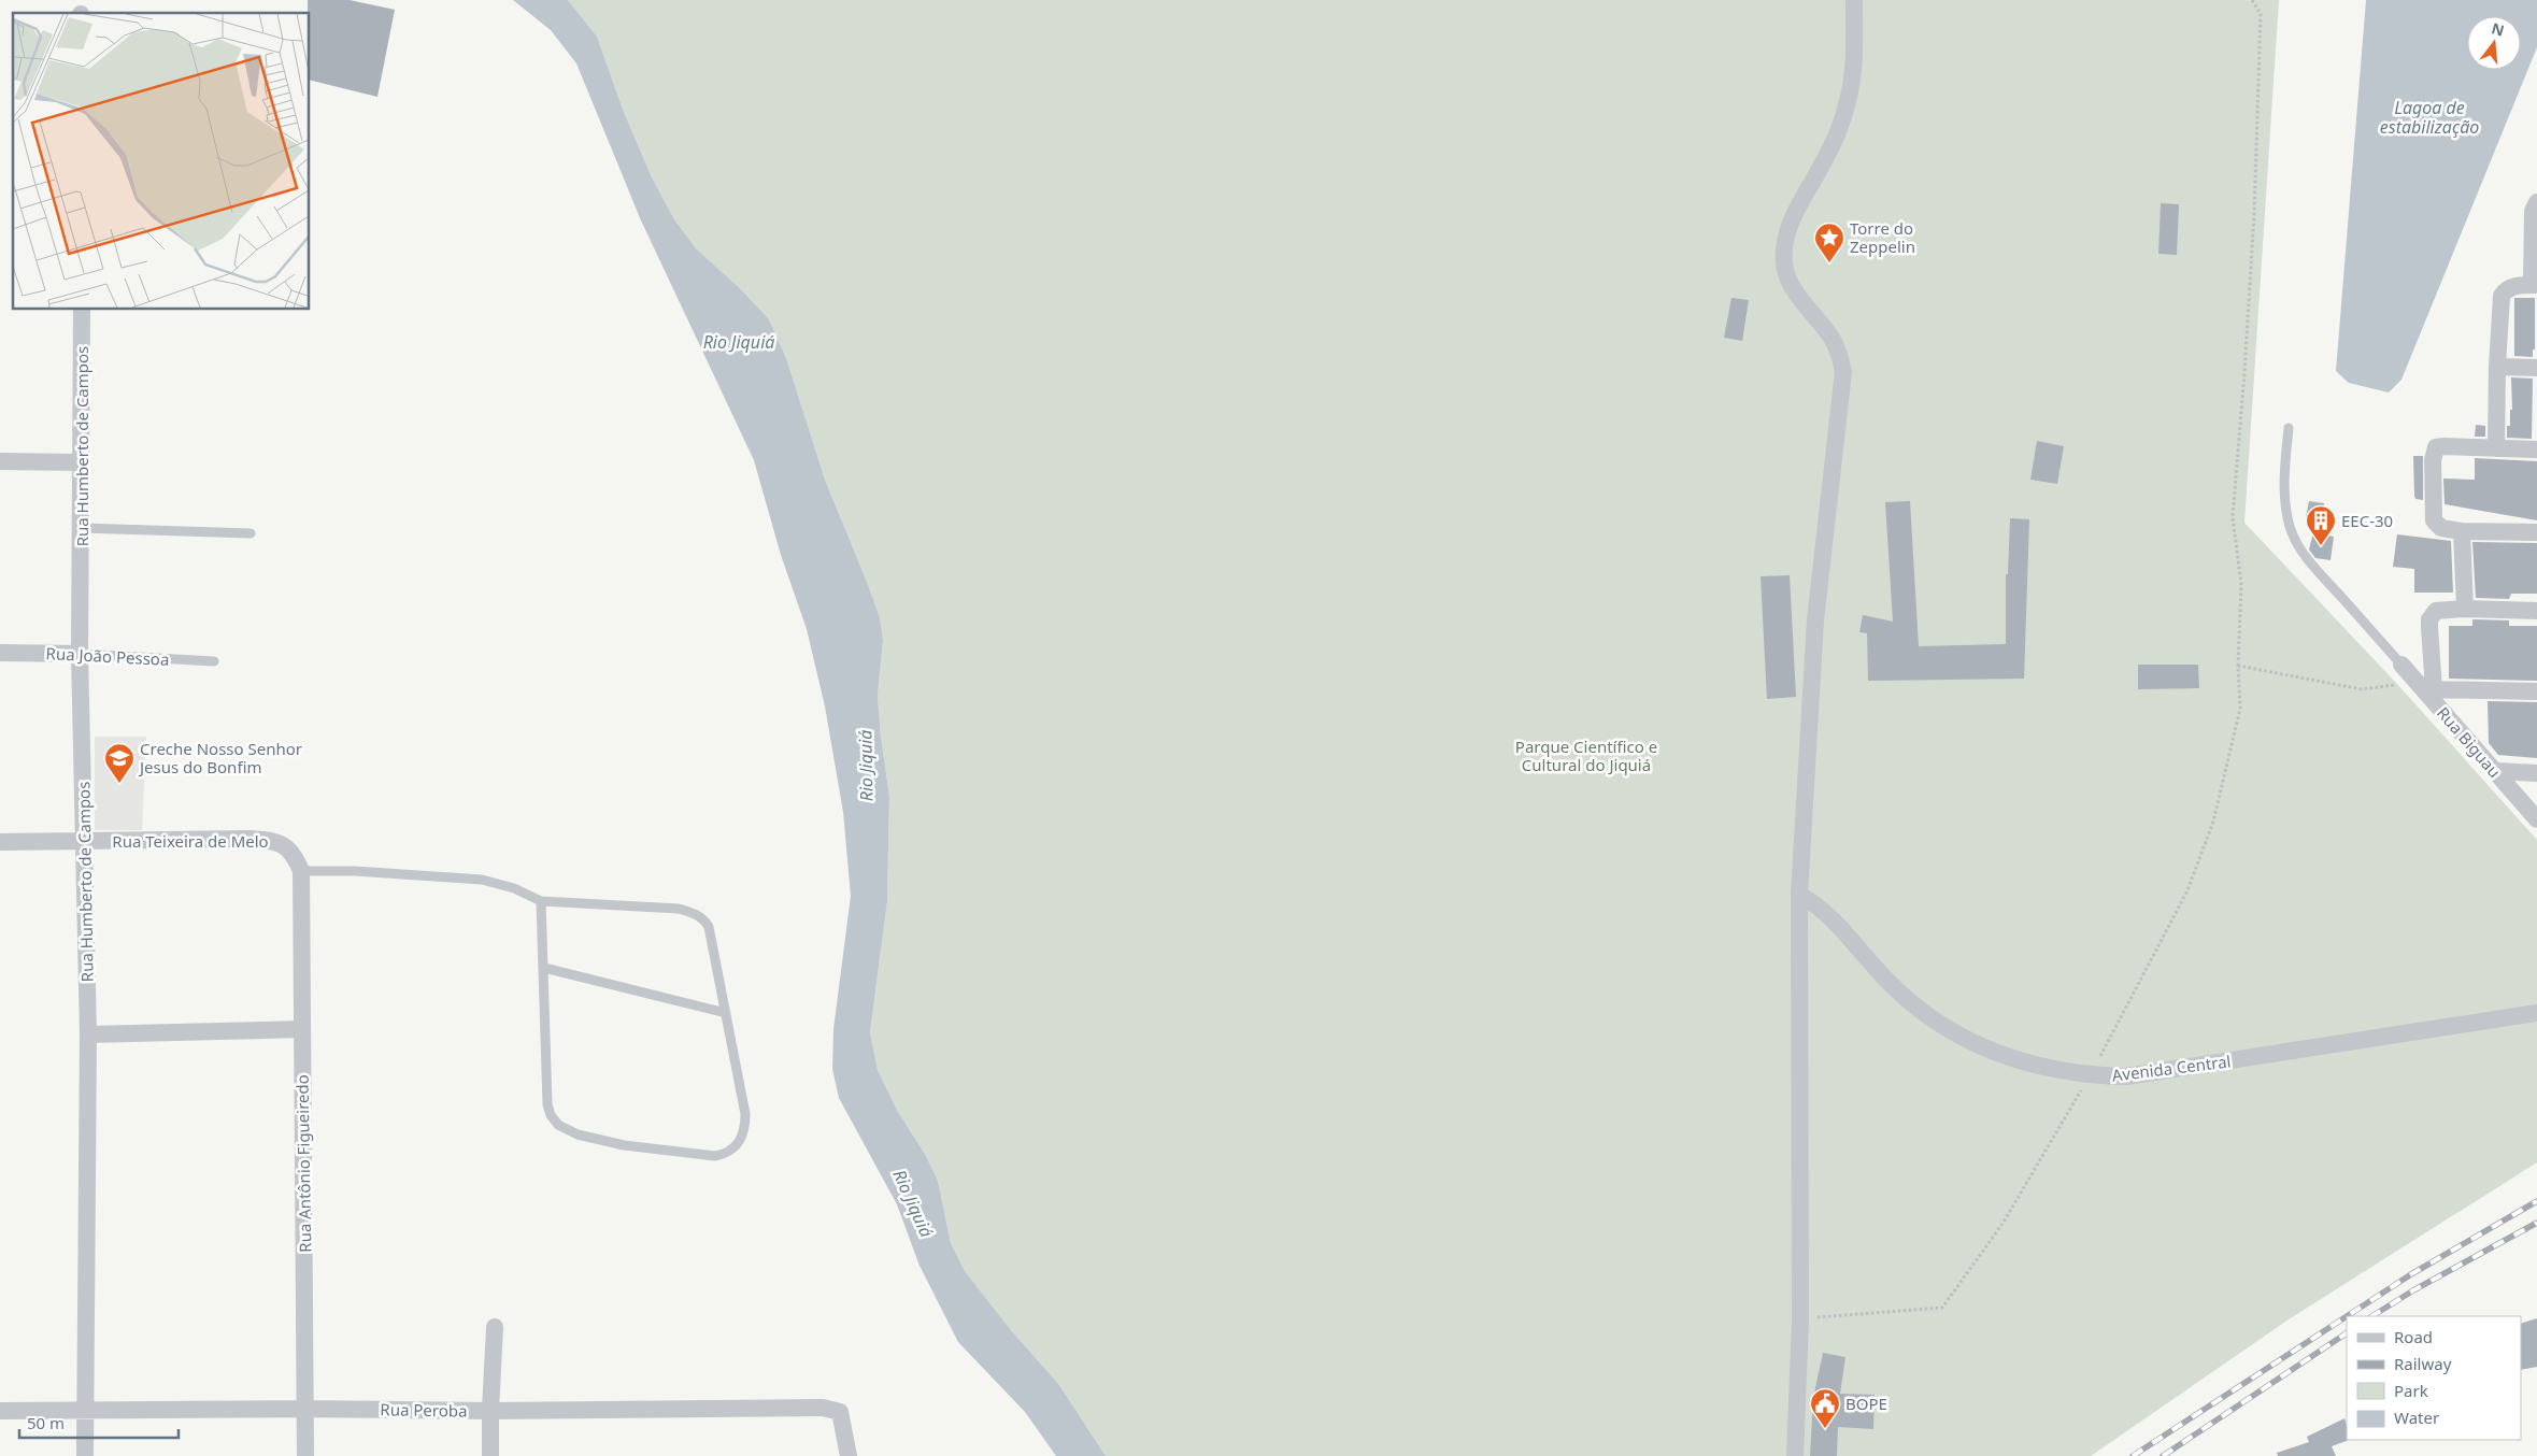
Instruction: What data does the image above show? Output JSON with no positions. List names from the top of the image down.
{
  "streets": {
    "street": [
      "Rua Humberto de Campos",
      "Rua João Pessoa",
      "Rua Biguau",
      "Rua Teixeira de Melo",
      "Avenida Central",
      "Rua Antônio Figueiredo",
      "Rua Peroba"
    ]
  },
  "crossings": [
    ["Rua Humberto de Campos", "Rua João Pessoa"],
    ["Rua Humberto de Campos", "Rua Teixeira de Melo"],
    ["Rua Humberto de Campos", "Rua Peroba"],
    ["Rua Teixeira de Melo", "Rua Antônio Figueiredo"],
    ["Rua Antônio Figueiredo", "Rua Peroba"]
  ],
  "water": ["Lagoa de estabilização", "Rio Jiquiá"],
  "parks": ["Parque Científico e Cultural do Jiquiá"],
  "places": {
    "place": ["Torre do Zeppelin"],
    "building": ["EEC-30"],
    "school or university": ["Creche Nosso Senhor Jesus do Bonfim"],
    "public building": ["BOPE"]
  },
  "legend": [
    "Road",
    "Railway",
    "Park",
    "Water"
  ],
  "scale_bar": "50 m",
  "north": "top"
}
